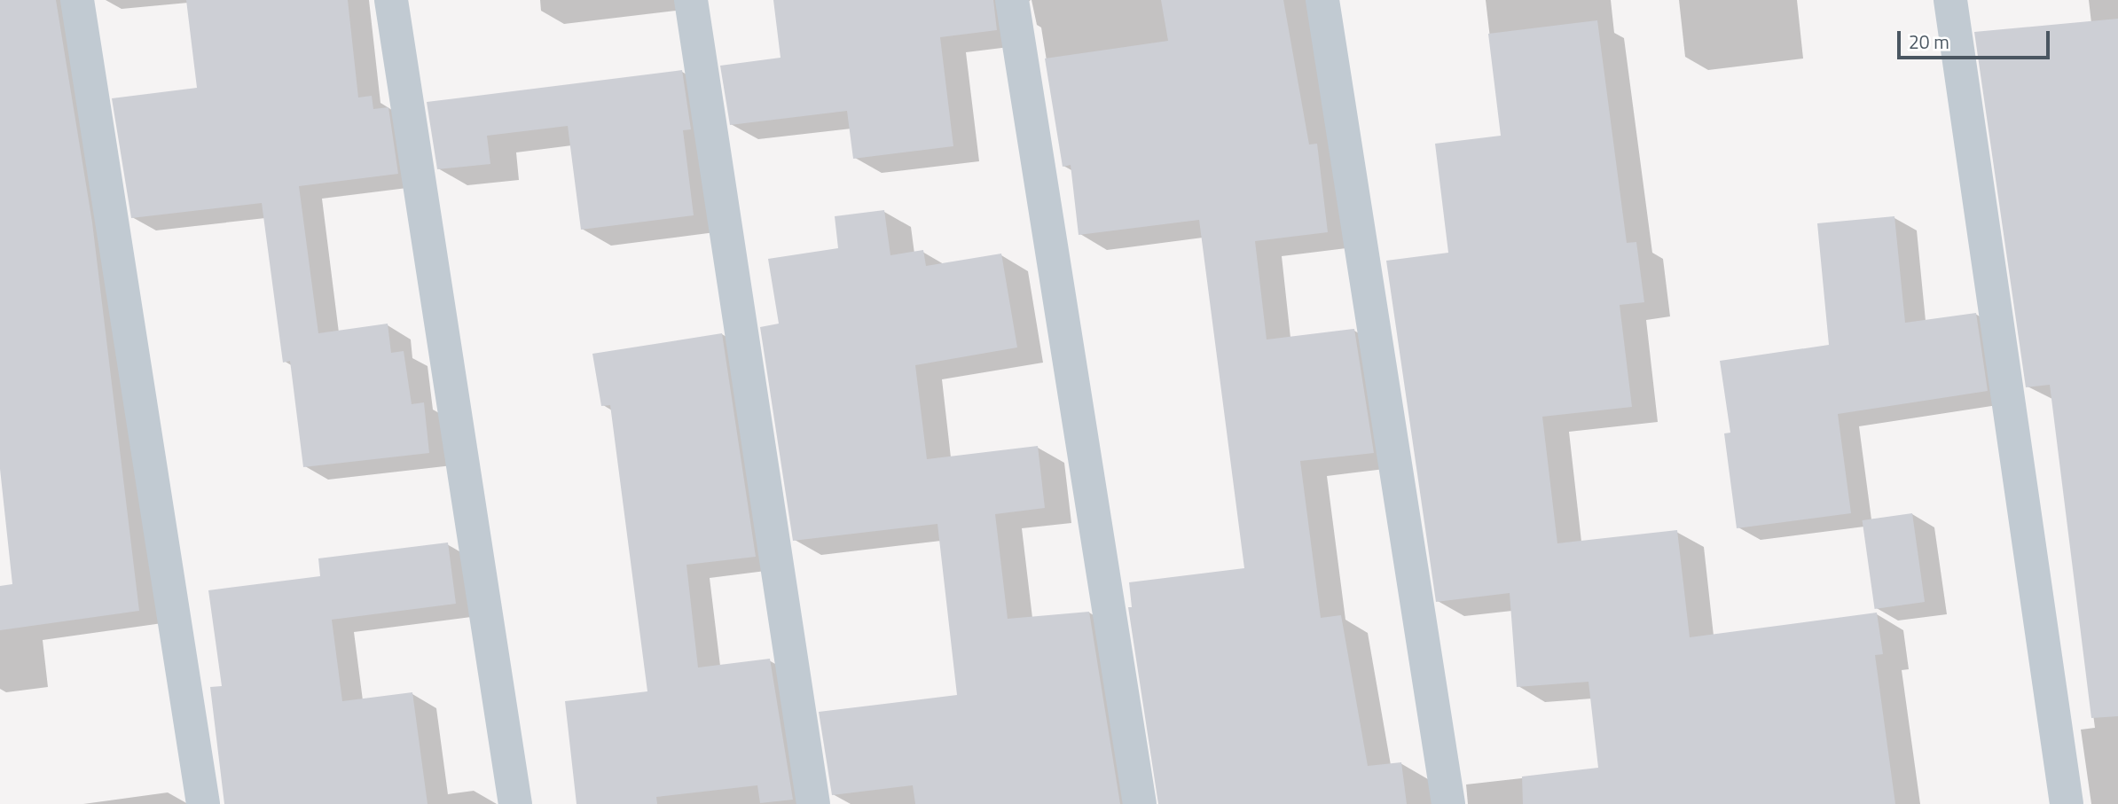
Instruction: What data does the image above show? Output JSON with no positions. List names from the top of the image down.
{
  "scale_bar": "20 m"
}
